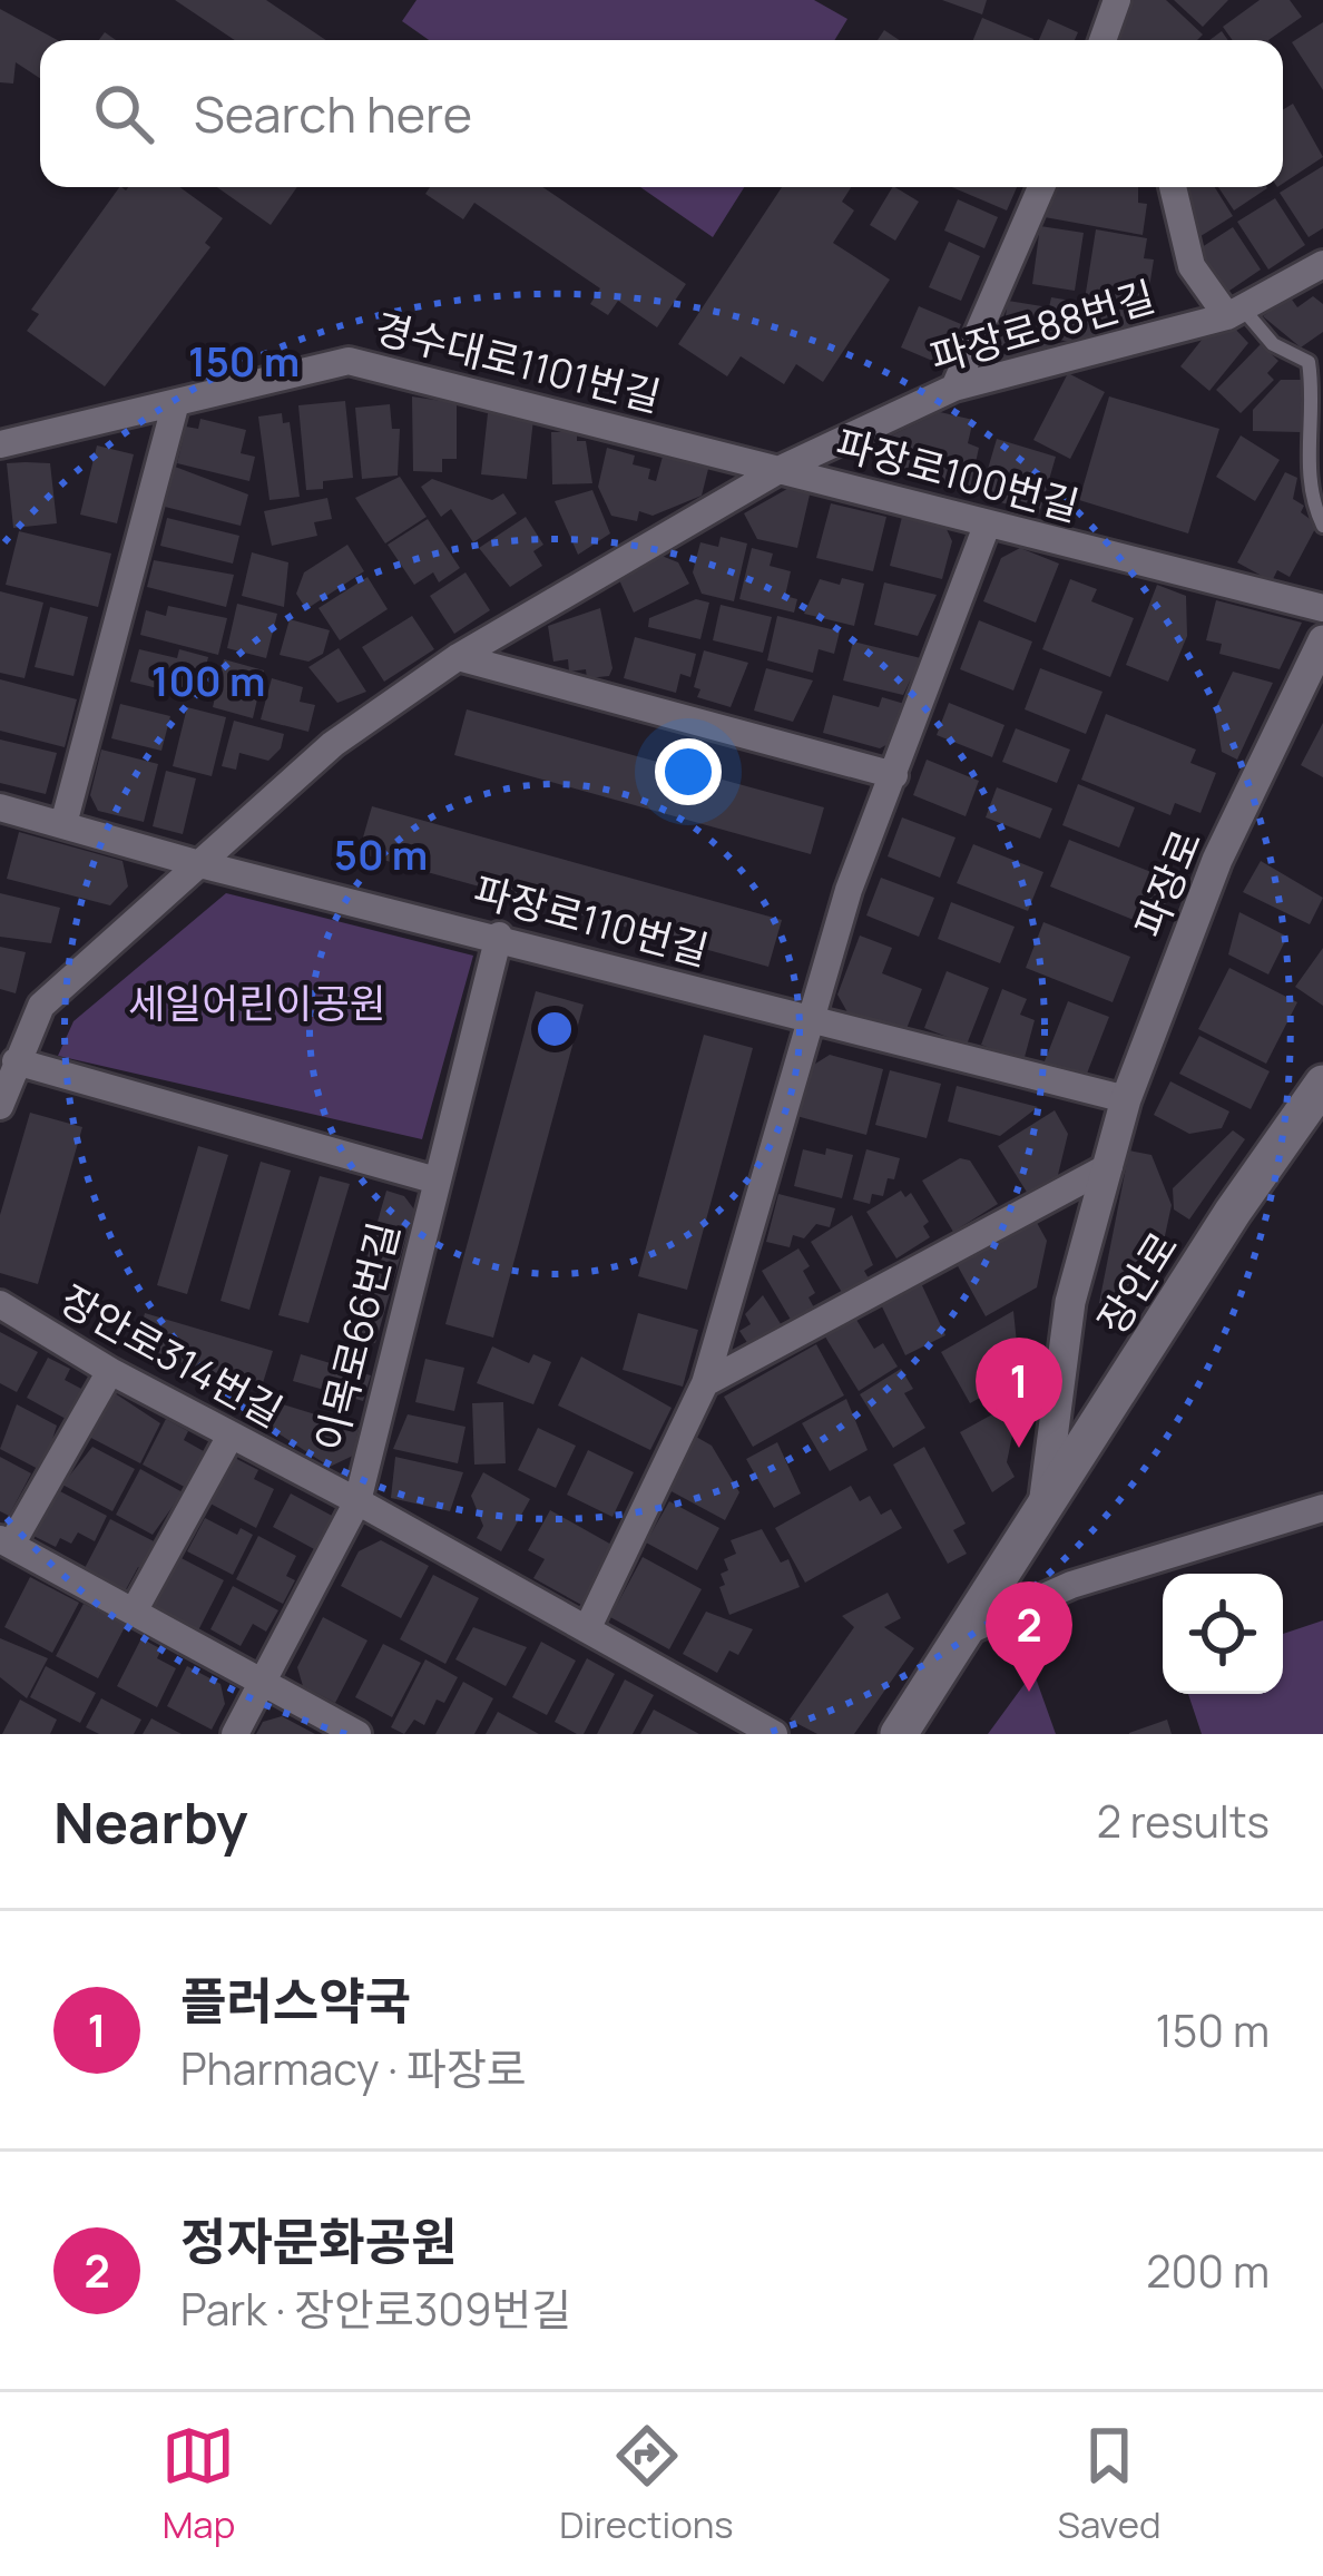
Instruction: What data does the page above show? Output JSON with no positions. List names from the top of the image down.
{
  "streets": {
    "main road": ["장안로"],
    "street": [
      "파장로88번길",
      "경수대로1101번길",
      "파장로100번길",
      "파장로",
      "파장로110번길",
      "이목로66번길",
      "장안로314번길"
    ]
  },
  "crossings": [
    ["파장로88번길", "경수대로1101번길"],
    ["파장로88번길", "파장로100번길"],
    ["경수대로1101번길", "파장로100번길"],
    ["파장로100번길", "파장로110번길"],
    ["파장로", "파장로110번길"],
    ["파장로", "장안로"],
    ["파장로110번길", "이목로66번길"],
    ["이목로66번길", "장안로314번길"]
  ],
  "parks": ["세일어린이공원"],
  "page": {
    "search": "Search here",
    "pins": ["1", "2"],
    "heading": ["Nearby", "2 results"],
    "list": [
      {
        "mark": "1",
        "name": "플러스약국",
        "note": "Pharmacy · 파장로",
        "value": "150 m"
      },
      {
        "mark": "2",
        "name": "정자문화공원",
        "note": "Park · 장안로309번길",
        "value": "200 m"
      }
    ],
    "nav": ["Map", "Directions", "Saved"]
  },
  "rings": ["150 m", "100 m", "50 m"]
}
